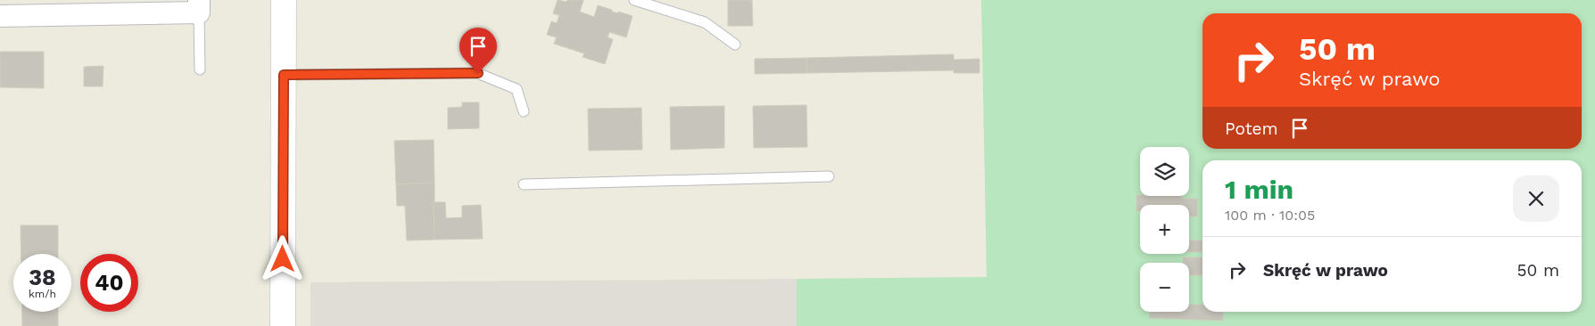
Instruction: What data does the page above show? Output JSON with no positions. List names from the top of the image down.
{
  "page": {
    "turn": ["50 m", "Skręć w prawo"],
    "then": "Potem",
    "map_buttons": ["+", "−"],
    "heading": ["1 min", "100 m · 10:05"],
    "list": [
      {
        "name": "Skręć w prawo",
        "value": "50 m"
      }
    ],
    "speed": "38 km/h",
    "limit": "40"
  }
}
